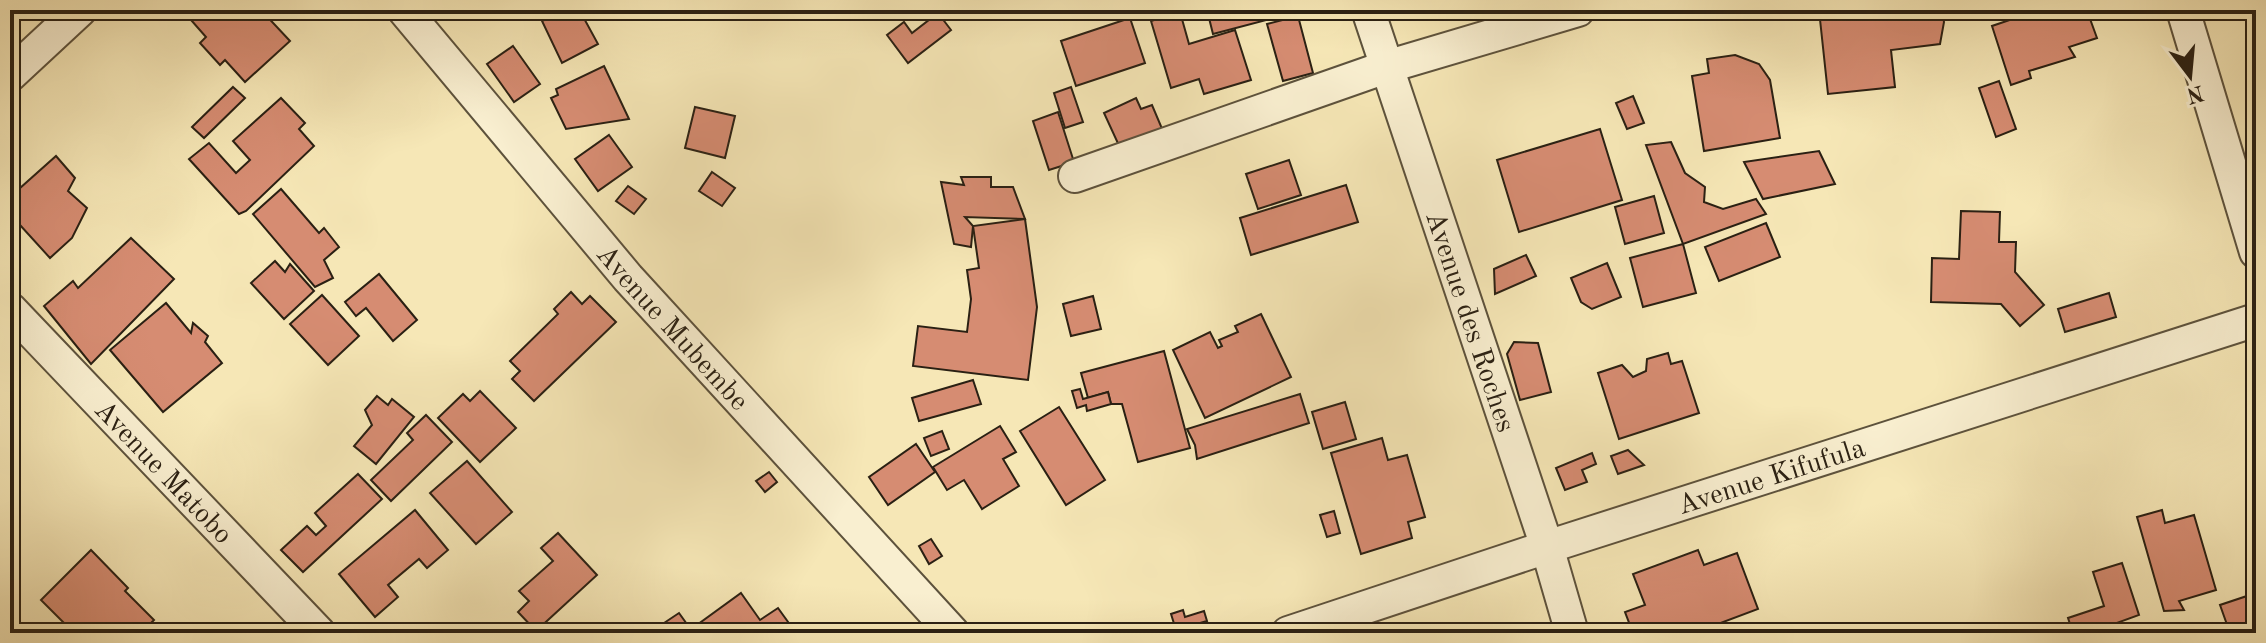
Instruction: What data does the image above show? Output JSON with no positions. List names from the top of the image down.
{
  "streets": {
    "street": [
      "Avenue des Roches",
      "Avenue Mubembe",
      "Avenue Matobo",
      "Avenue Kifufula"
    ]
  },
  "crossings": [
    ["Avenue des Roches", "Avenue Kifufula"]
  ],
  "north": "bottom"
}
